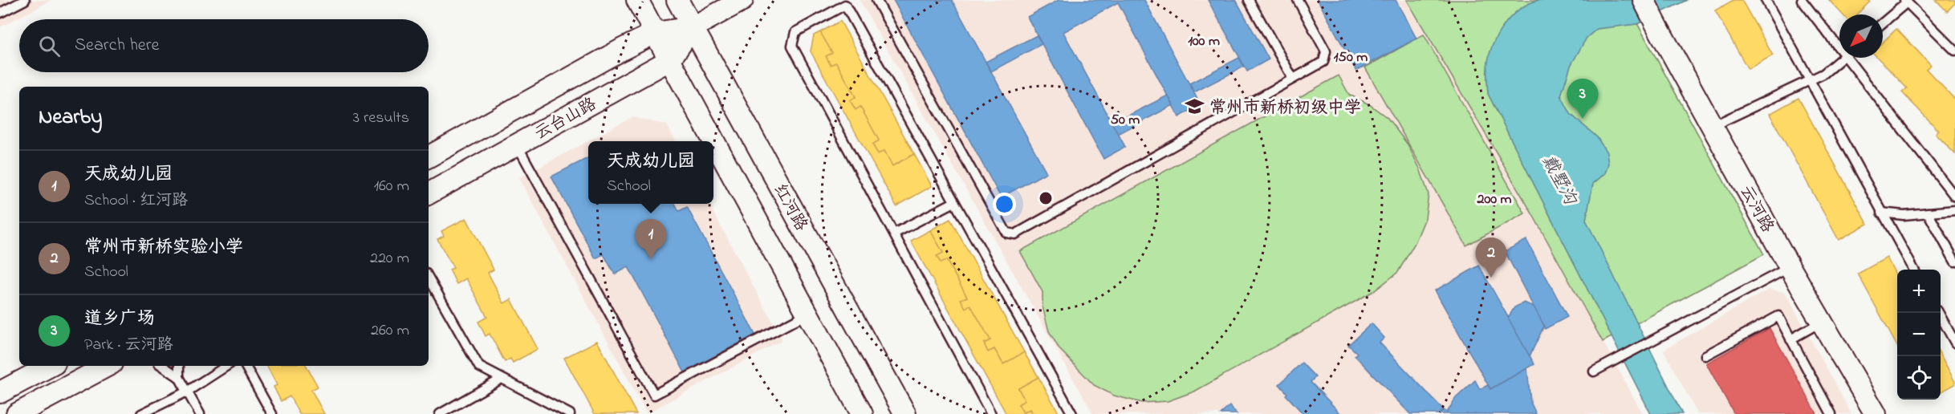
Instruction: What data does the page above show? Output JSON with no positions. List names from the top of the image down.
{
  "streets": {
    "street": ["云台山路", "红河路", "云河路"]
  },
  "crossings": [
    ["云台山路", "红河路"]
  ],
  "water": ["戴墅沟"],
  "places": {
    "school or university": ["常州市新桥初级中学"]
  },
  "north": "bottom left",
  "page": {
    "search": "Search here",
    "pins": ["3", "1", "2"],
    "heading": ["Nearby", "3 results"],
    "popup": ["天成幼儿园", "School"],
    "list": [
      {
        "mark": "1",
        "name": "天成幼儿园",
        "note": "School · 红河路",
        "value": "160 m"
      },
      {
        "mark": "2",
        "name": "常州市新桥实验小学",
        "note": "School",
        "value": "220 m"
      },
      {
        "mark": "3",
        "name": "道乡广场",
        "note": "Park · 云河路",
        "value": "260 m"
      }
    ],
    "map_buttons": ["+", "−"]
  },
  "rings": [
    "100 m",
    "150 m",
    "50 m",
    "200 m"
  ]
}
